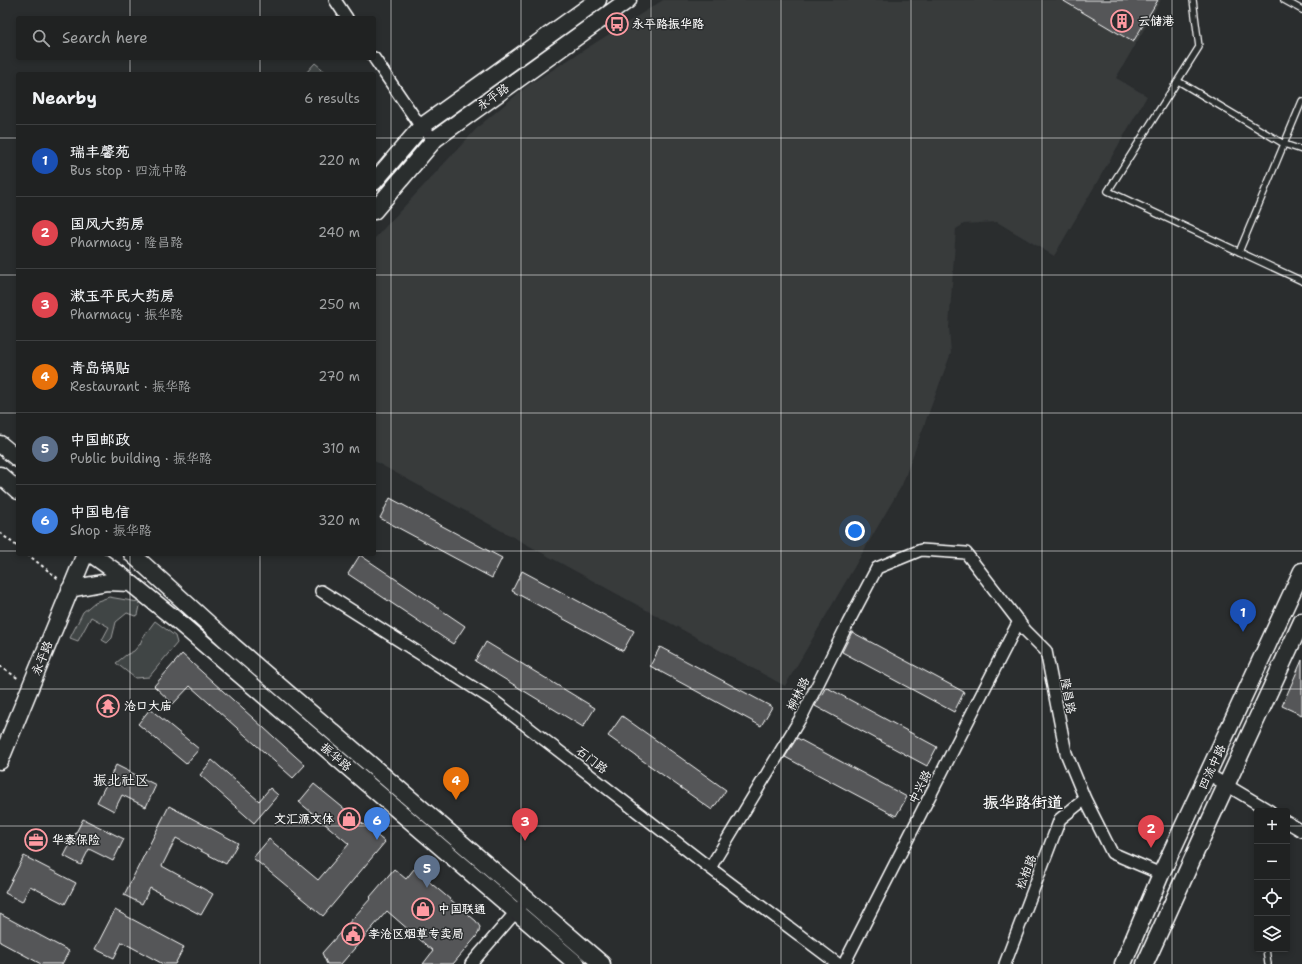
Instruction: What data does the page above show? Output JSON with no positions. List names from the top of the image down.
{
  "streets": {
    "main road": ["永平路", "振华路", "四流中路"],
    "street": [
      "柳林路",
      "隆昌路",
      "石门路",
      "中兴路",
      "松柏路"
    ]
  },
  "crossings": [
    ["柳林路", "隆昌路"],
    ["柳林路", "石门路"],
    ["隆昌路", "四流中路"],
    ["隆昌路", "中兴路"],
    ["隆昌路", "松柏路"]
  ],
  "districts": ["振北社区", "振华路街道"],
  "places": {
    "building": ["云储港"],
    "bus stop": ["永平路振华路"],
    "temple": ["沧口大庙"],
    "shop": ["文汇源文体", "中国联通"],
    "office": ["华泰保险"],
    "public building": ["李沧区烟草专卖局"]
  },
  "page": {
    "search": "Search here",
    "heading": ["Nearby", "6 results"],
    "list": [
      {
        "mark": "1",
        "name": "瑞丰馨苑",
        "note": "Bus stop · 四流中路",
        "value": "220 m"
      },
      {
        "mark": "2",
        "name": "国风大药房",
        "note": "Pharmacy · 隆昌路",
        "value": "240 m"
      },
      {
        "mark": "3",
        "name": "漱玉平民大药房",
        "note": "Pharmacy · 振华路",
        "value": "250 m"
      },
      {
        "mark": "4",
        "name": "青岛锅贴",
        "note": "Restaurant · 振华路",
        "value": "270 m"
      },
      {
        "mark": "5",
        "name": "中国邮政",
        "note": "Public building · 振华路",
        "value": "310 m"
      },
      {
        "mark": "6",
        "name": "中国电信",
        "note": "Shop · 振华路",
        "value": "320 m"
      }
    ],
    "pins": [
      "1",
      "4",
      "6",
      "3",
      "2",
      "5"
    ],
    "map_buttons": ["+", "−"]
  }
}
